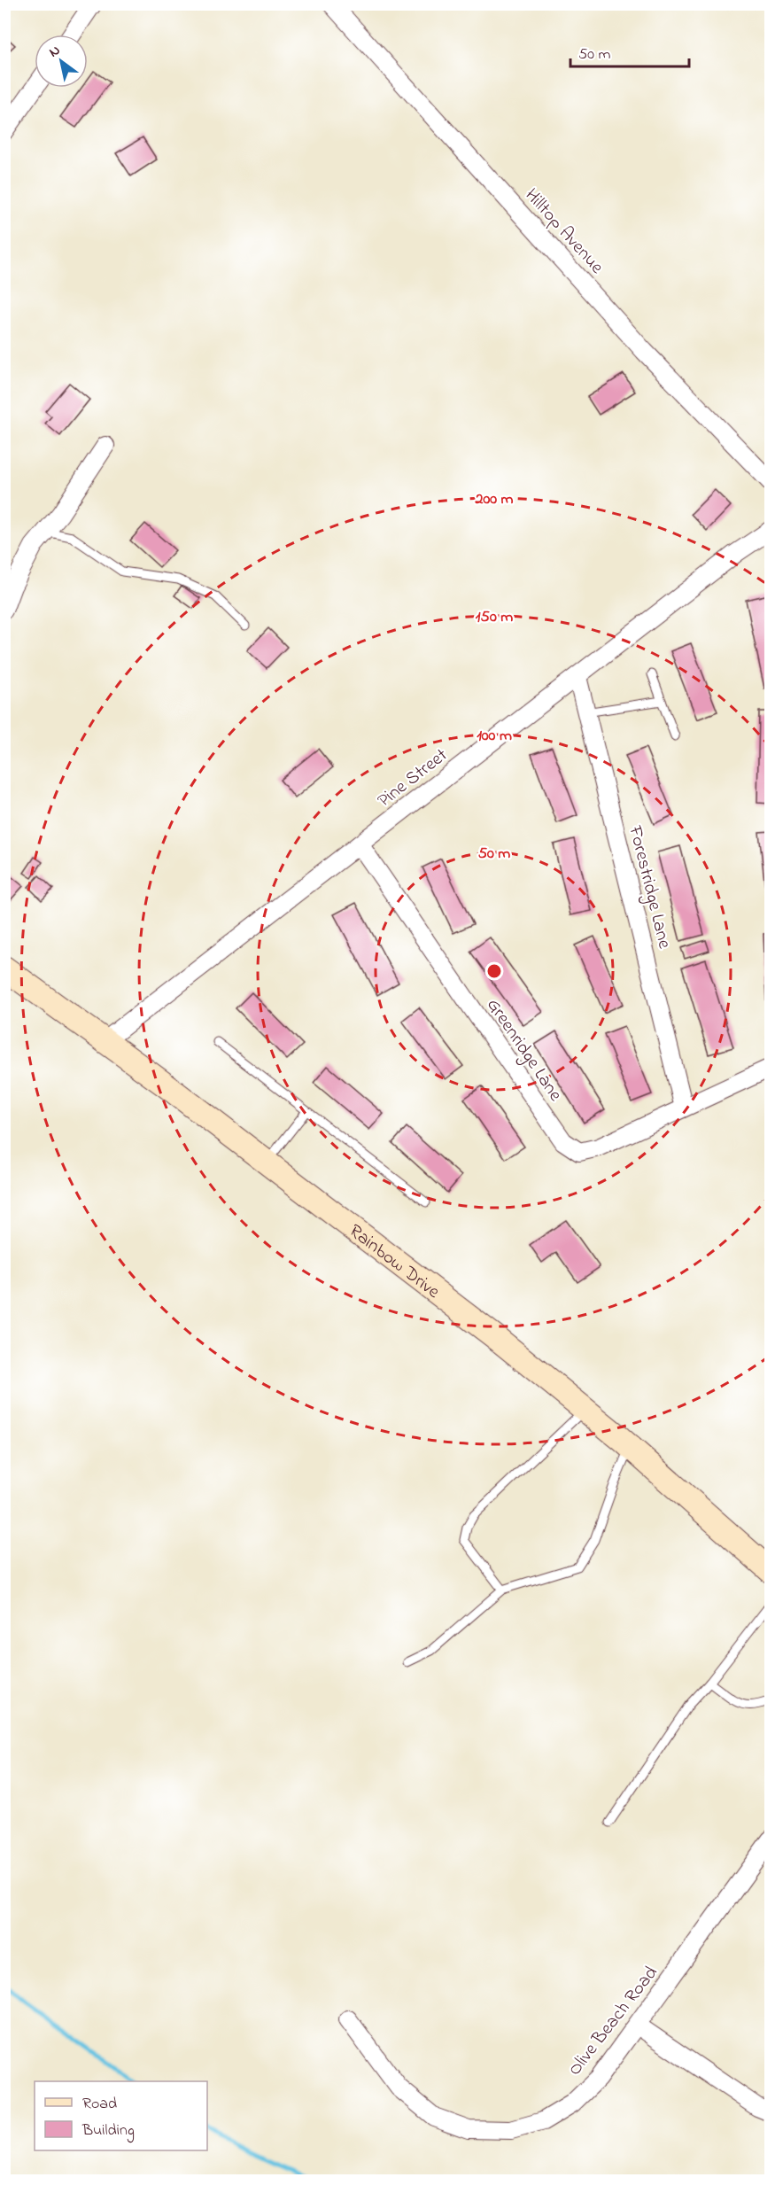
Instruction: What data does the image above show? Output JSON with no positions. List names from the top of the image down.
{
  "streets": {
    "street": [
      "Hilltop Avenue",
      "Pine Street",
      "Forestridge Lane",
      "Greenridge Lane",
      "Rainbow Drive",
      "Olive Beach Road"
    ]
  },
  "crossings": [
    ["Pine Street", "Forestridge Lane"],
    ["Pine Street", "Greenridge Lane"],
    ["Pine Street", "Rainbow Drive"],
    ["Forestridge Lane", "Greenridge Lane"]
  ],
  "legend": ["Road", "Building"],
  "scale_bar": "50 m",
  "north": "top left",
  "rings": [
    "200 m",
    "150 m",
    "100 m",
    "50 m"
  ]
}
